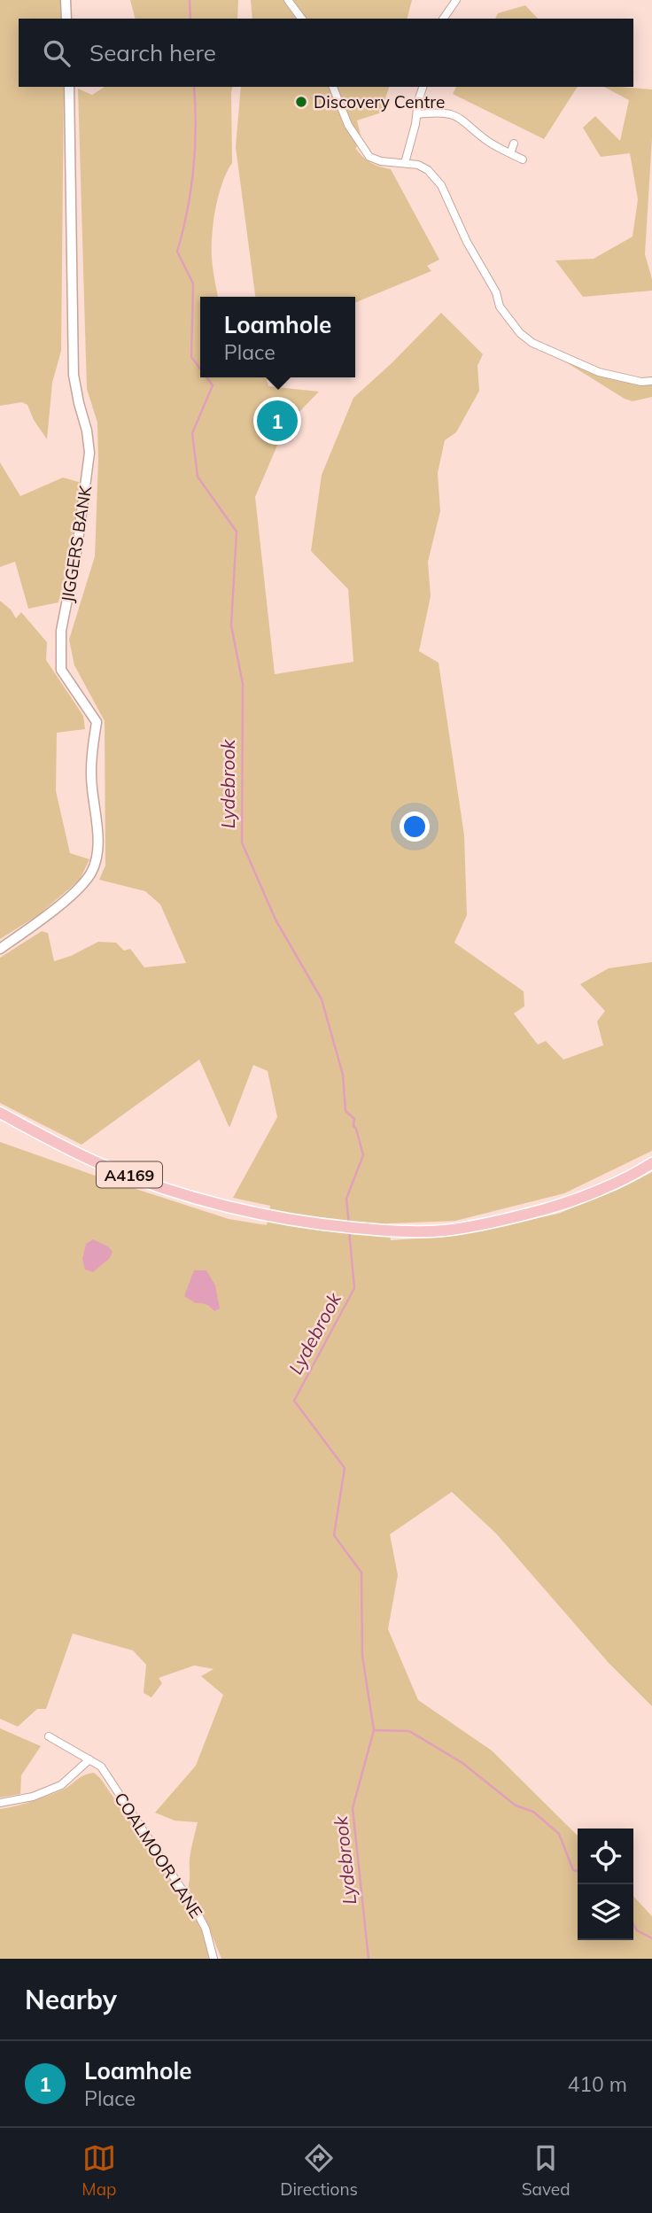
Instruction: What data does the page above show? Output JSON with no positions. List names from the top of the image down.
{
  "streets": {
    "main road": ["A4169"],
    "street": ["JIGGERS BANK", "COALMOOR LANE"]
  },
  "water": ["Lydebrook"],
  "places": ["Discovery Centre"],
  "page": {
    "search": "Search here",
    "popup": ["Loamhole", "Place"],
    "pins": "1",
    "heading": "Nearby",
    "list": [
      {
        "mark": "1",
        "name": "Loamhole",
        "note": "Place",
        "value": "410 m"
      }
    ],
    "nav": ["Map", "Directions", "Saved"]
  }
}
